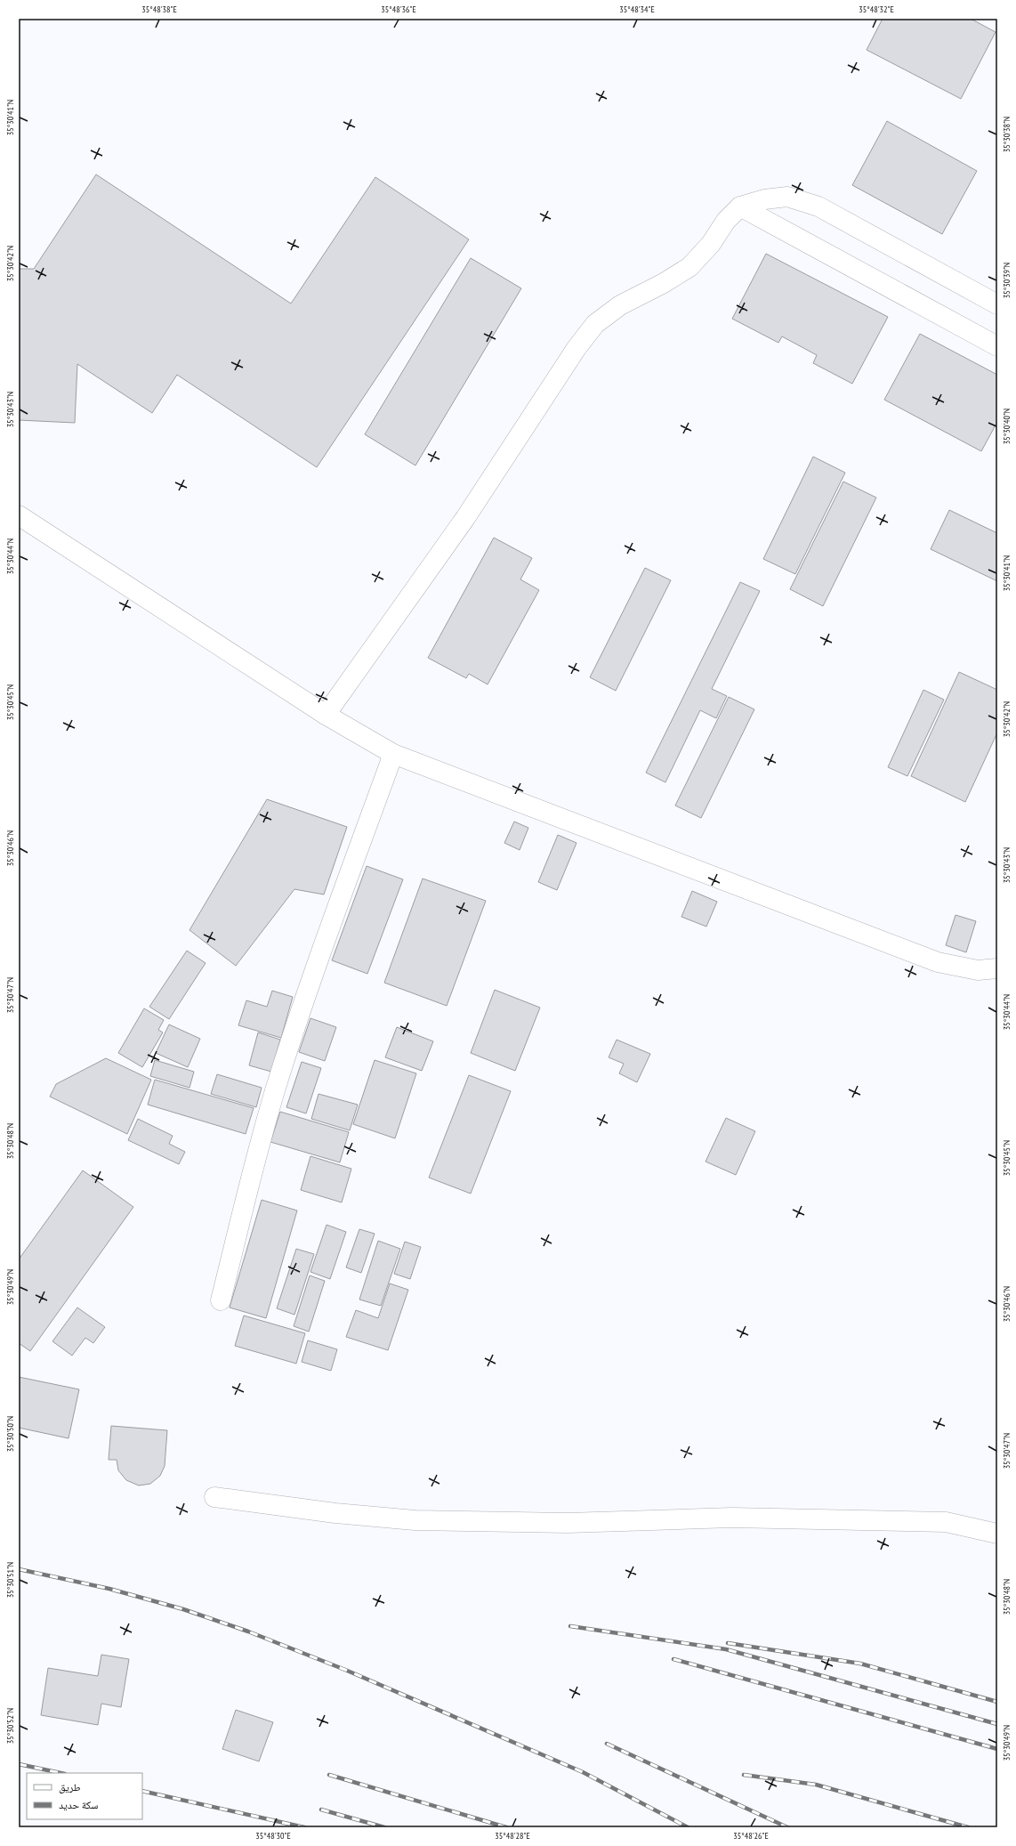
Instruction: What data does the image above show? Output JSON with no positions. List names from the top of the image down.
{
  "legend": ["طريق", "سكة حديد"],
  "coordinates": [
    "35°48'38\"E",
    "35°48'36\"E",
    "35°48'34\"E",
    "35°48'32\"E",
    "35°30'41\"N",
    "35°30'38\"N",
    "35°30'42\"N",
    "35°30'39\"N",
    "35°30'43\"N",
    "35°30'40\"N",
    "35°30'44\"N",
    "35°30'45\"N",
    "35°30'46\"N",
    "35°30'47\"N",
    "35°30'48\"N",
    "35°30'49\"N",
    "35°30'50\"N",
    "35°30'51\"N",
    "35°30'52\"N",
    "35°48'30\"E",
    "35°48'28\"E",
    "35°48'26\"E"
  ]
}
